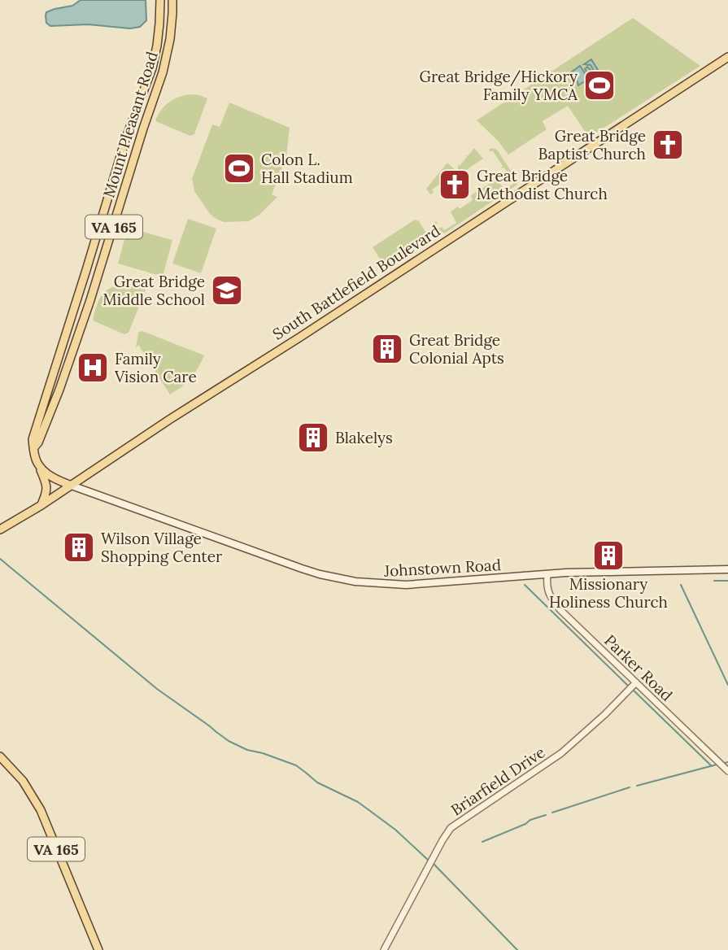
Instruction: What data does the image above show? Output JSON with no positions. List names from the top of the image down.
{
  "streets": {
    "main road": [
      "Mount Pleasant Road",
      "VA 165",
      "South Battlefield Boulevard",
      "Johnstown Road"
    ],
    "street": ["Parker Road", "Briarfield Drive"]
  },
  "crossings": [
    ["Mount Pleasant Road", "VA 165"],
    ["VA 165", "South Battlefield Boulevard"],
    ["South Battlefield Boulevard", "Johnstown Road"],
    ["Johnstown Road", "Parker Road"],
    ["Parker Road", "Briarfield Drive"]
  ],
  "places": {
    "sports": ["Great Bridge/Hickory Family YMCA", "Colon L. Hall Stadium"],
    "church": ["Great Bridge Baptist Church", "Great Bridge Methodist Church"],
    "school or university": ["Great Bridge Middle School"],
    "building": [
      "Great Bridge Colonial Apts",
      "Blakelys",
      "Wilson Village Shopping Center",
      "Missionary Holiness Church"
    ],
    "hospital": ["Family Vision Care"]
  }
}
